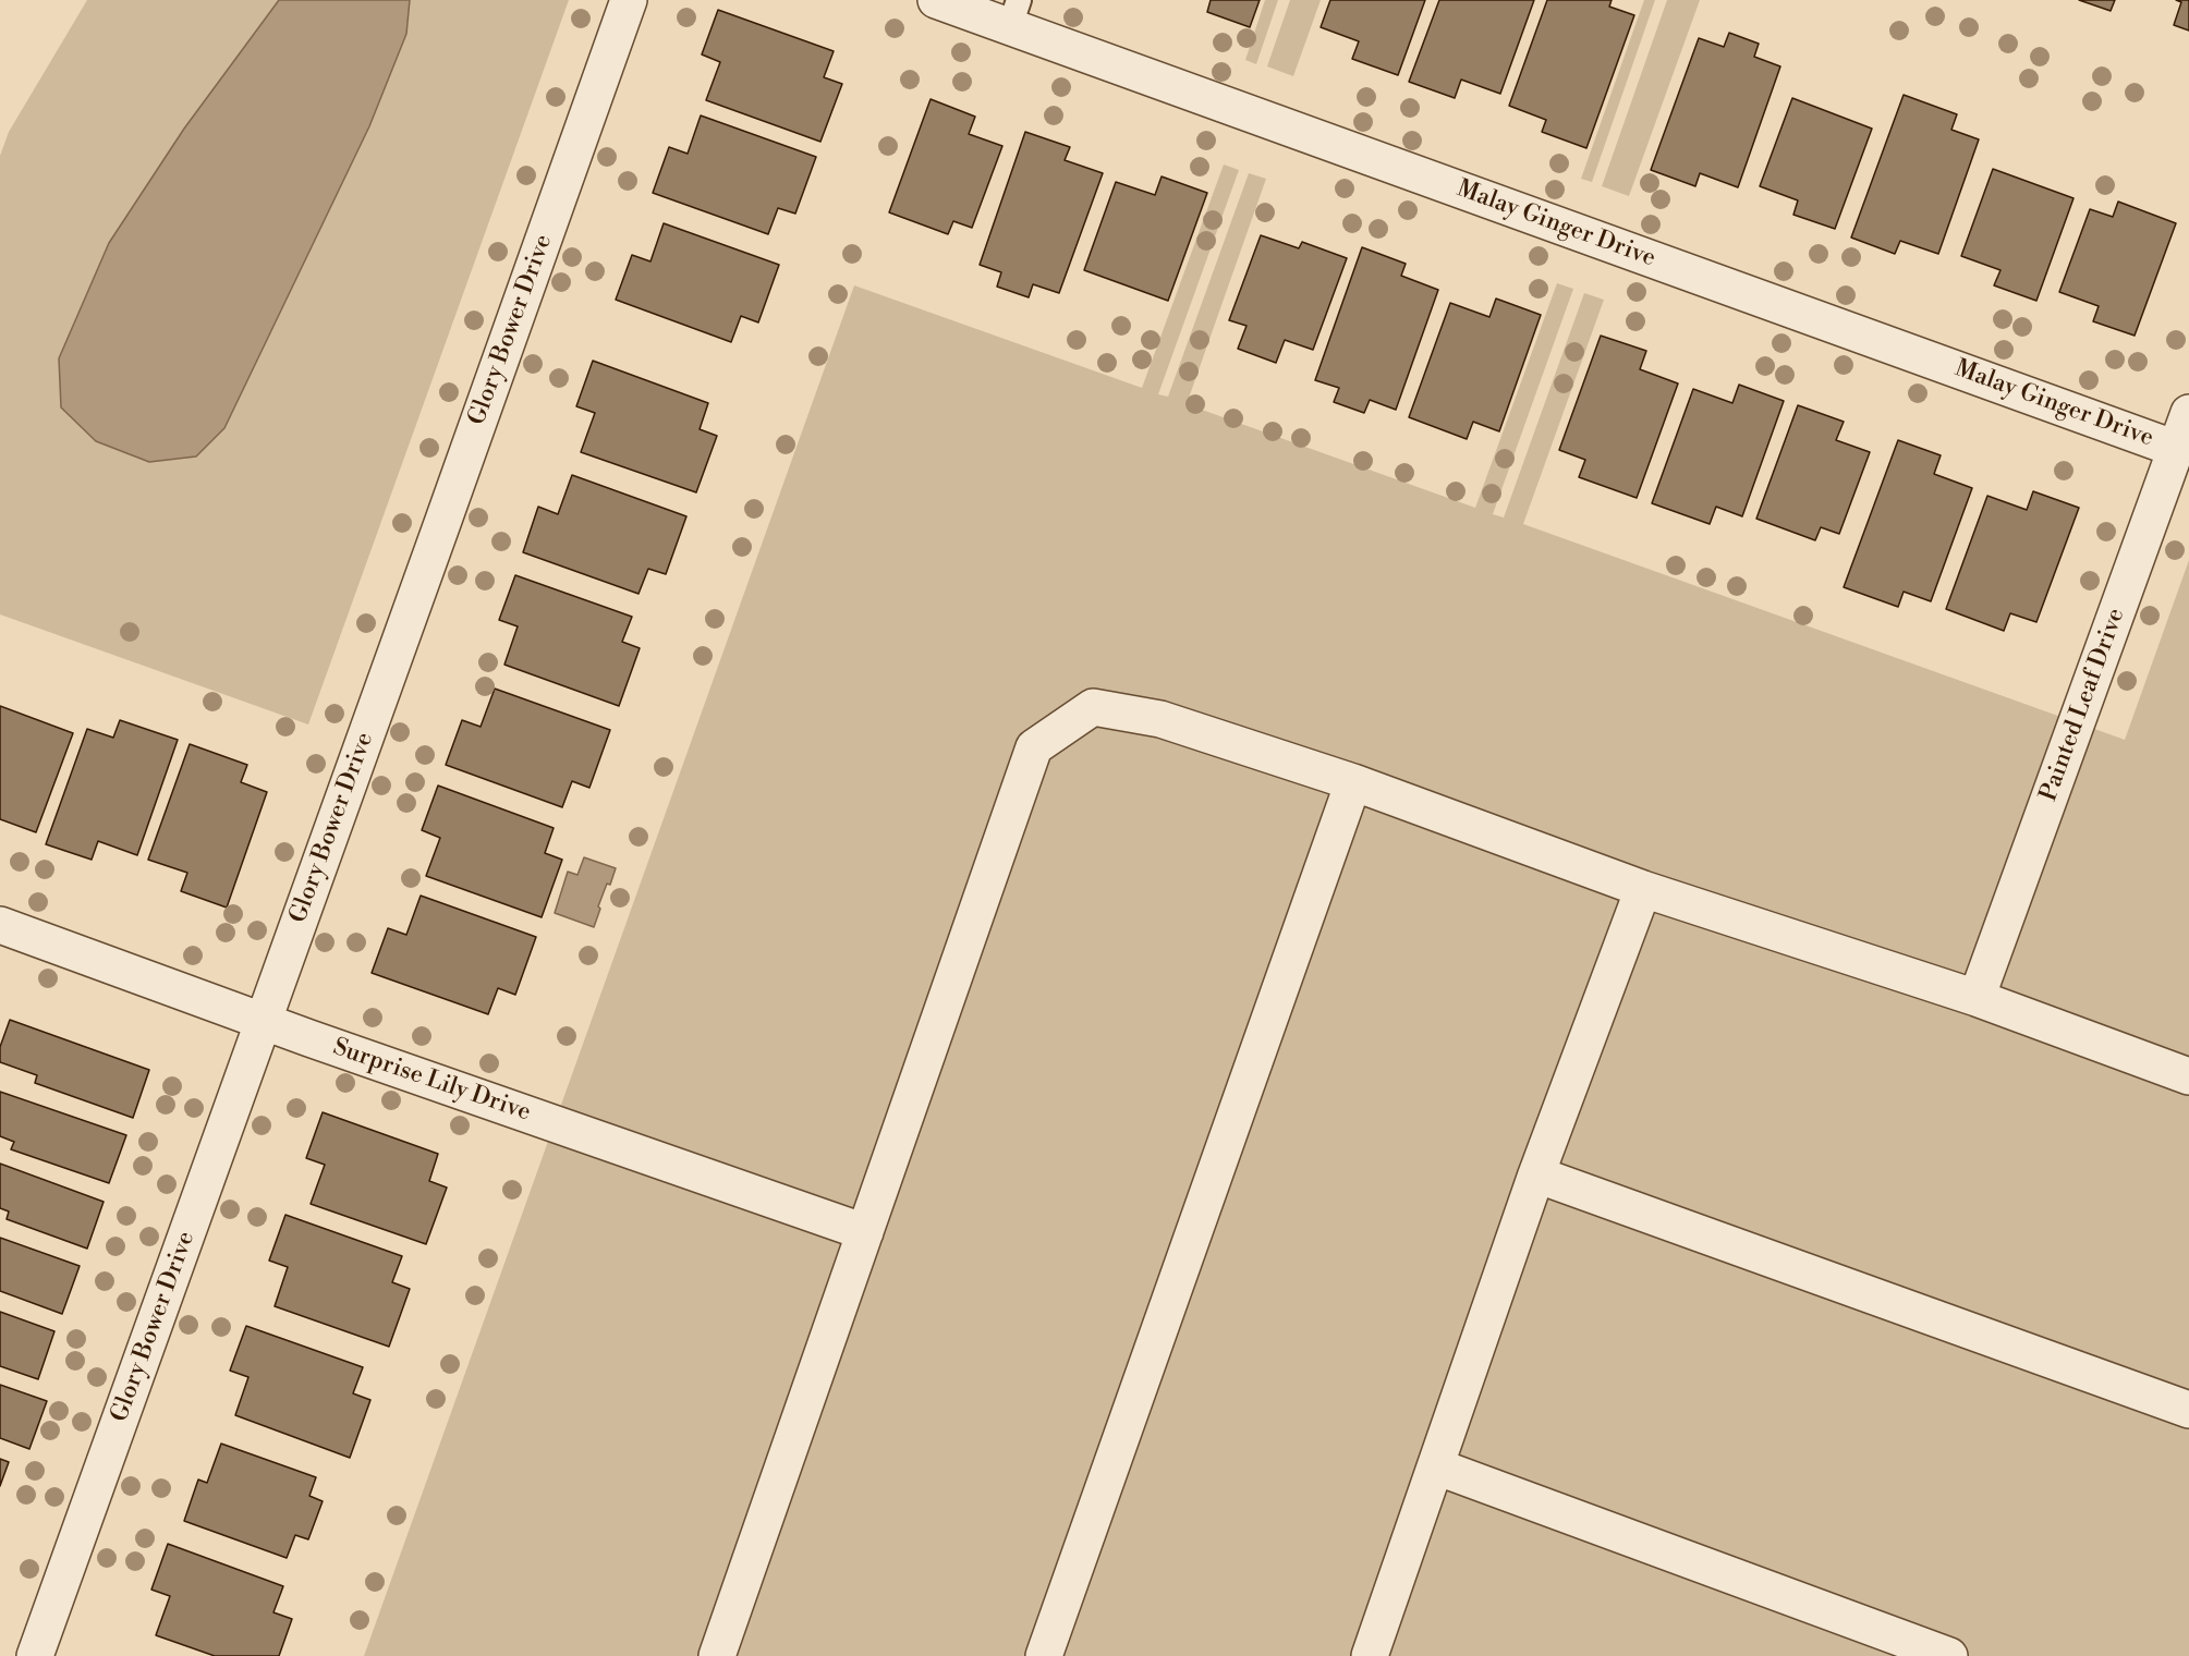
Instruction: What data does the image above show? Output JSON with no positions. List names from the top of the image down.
{
  "streets": {
    "street": [
      "Malay Ginger Drive",
      "Glory Bower Drive",
      "Painted Leaf Drive",
      "Surprise Lily Drive"
    ]
  },
  "crossings": [
    ["Malay Ginger Drive", "Painted Leaf Drive"],
    ["Glory Bower Drive", "Surprise Lily Drive"]
  ]
}
